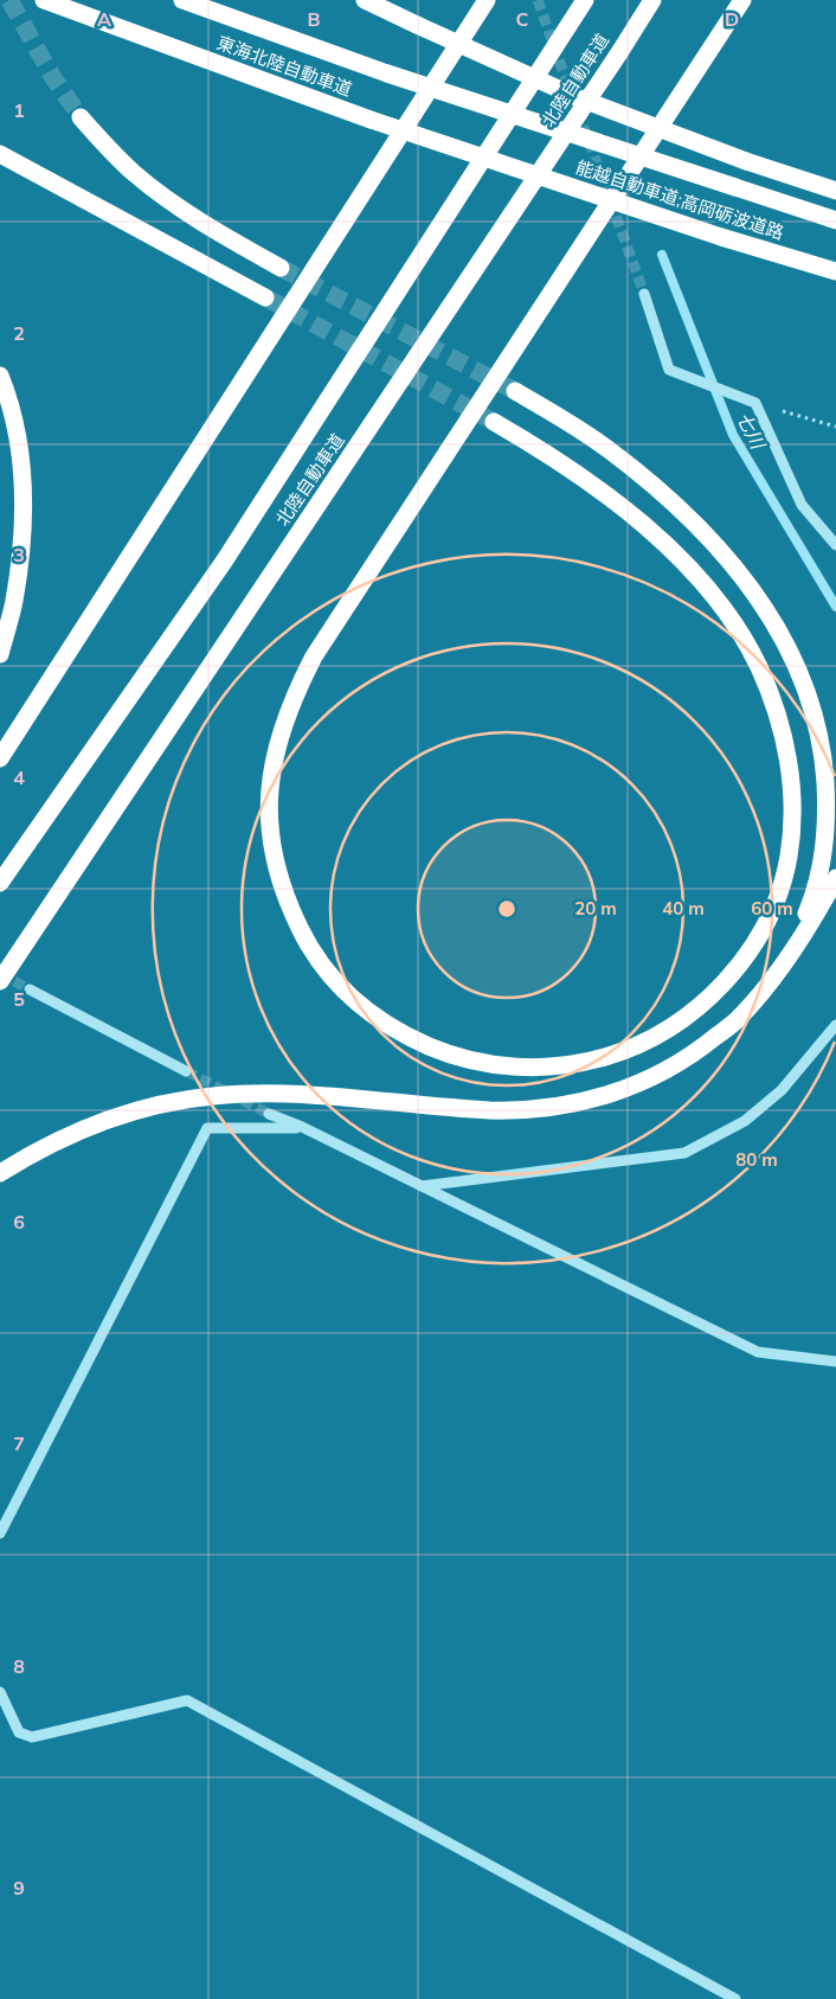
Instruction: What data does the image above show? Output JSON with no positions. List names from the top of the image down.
{
  "streets": {
    "highway": ["東海北陸自動車道", "北陸自動車道", "能越自動車道;高岡砺波道路"]
  },
  "crossings": [
    ["東海北陸自動車道", "能越自動車道;高岡砺波道路"]
  ],
  "water": ["七川"],
  "grid": {
    "columns": [
      "A",
      "B",
      "C",
      "D"
    ],
    "rows": [
      "1",
      "2",
      "3",
      "4",
      "5",
      "6",
      "7",
      "8",
      "9"
    ]
  },
  "rings": [
    "20 m",
    "40 m",
    "60 m",
    "80 m"
  ]
}
